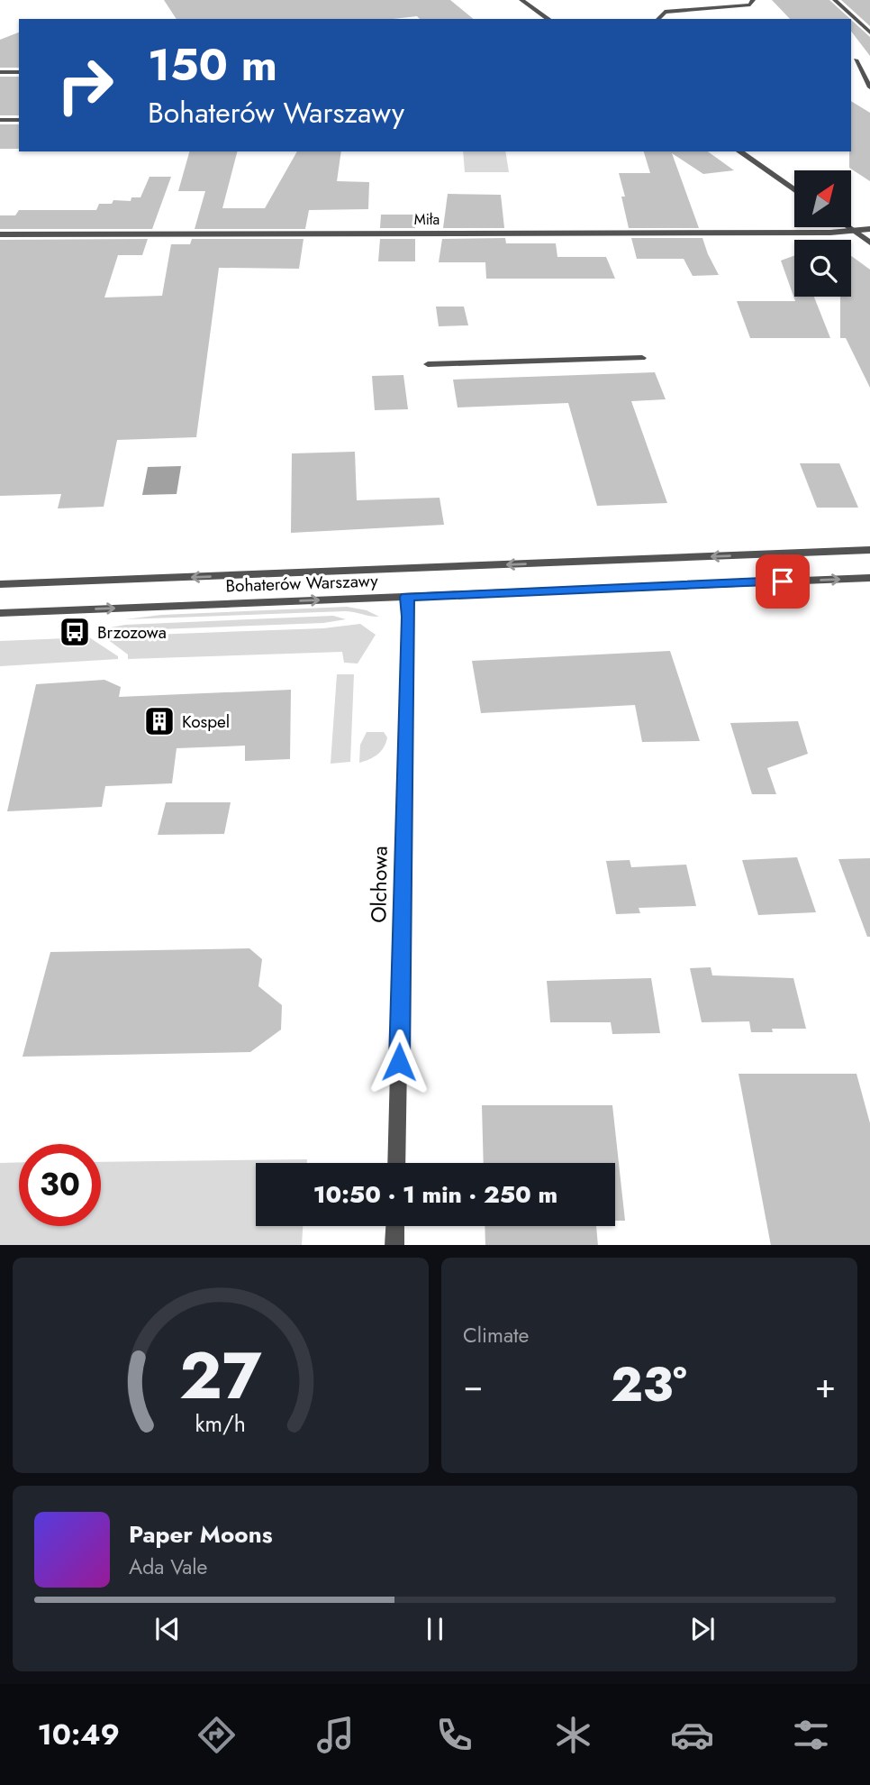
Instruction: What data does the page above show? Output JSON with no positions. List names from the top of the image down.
{
  "streets": {
    "street": ["Miła", "Bohaterów Warszawy", "Olchowa"]
  },
  "crossings": [
    ["Bohaterów Warszawy", "Olchowa"]
  ],
  "places": {
    "bus stop": ["Brzozowa"],
    "building": ["Kospel"]
  },
  "north": "top right",
  "page": {
    "turn": ["150 m", "Bohaterów Warszawy"],
    "limit": "30",
    "trip": "10:50 · 1 min · 250 m",
    "tile": "Climate",
    "heat": ["−", "23°", "+"],
    "song": ["Paper Moons", "Ada Vale"],
    "tabs": "10:49",
    "gauge": ["27", "km/h"]
  }
}
